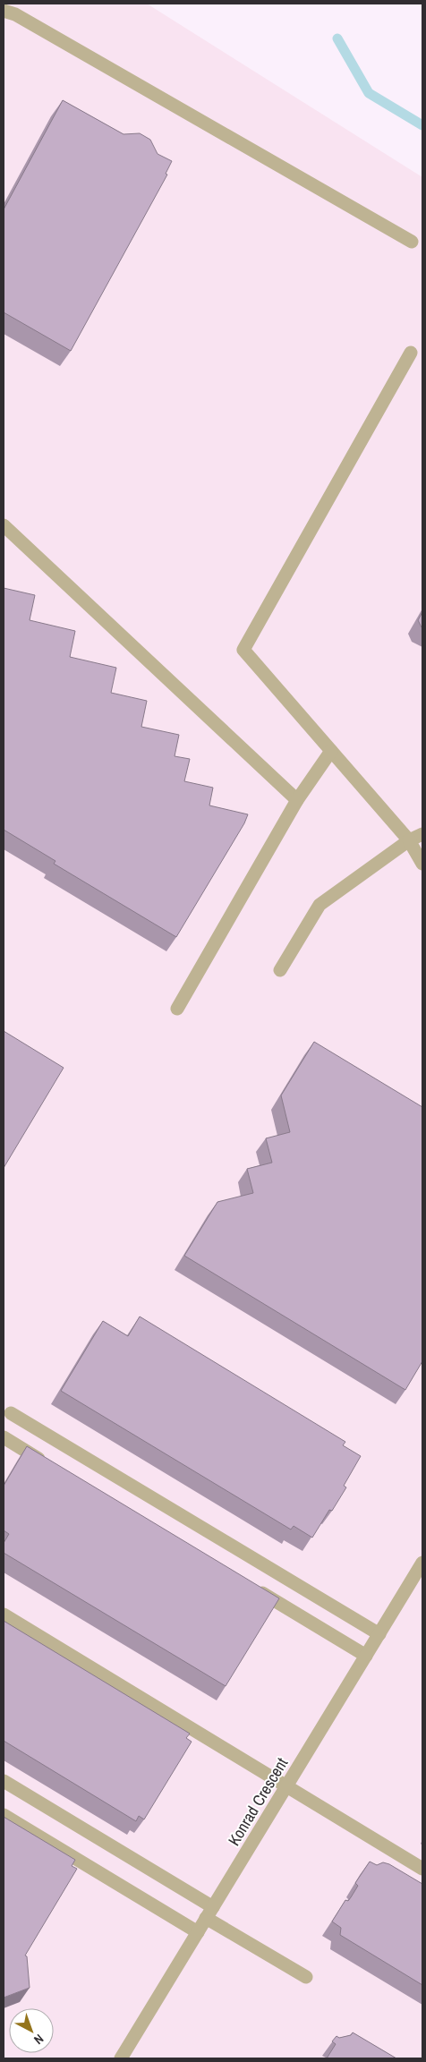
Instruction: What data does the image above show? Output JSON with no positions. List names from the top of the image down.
{
  "streets": {
    "street": ["Konrad Crescent"]
  },
  "north": "bottom right"
}
